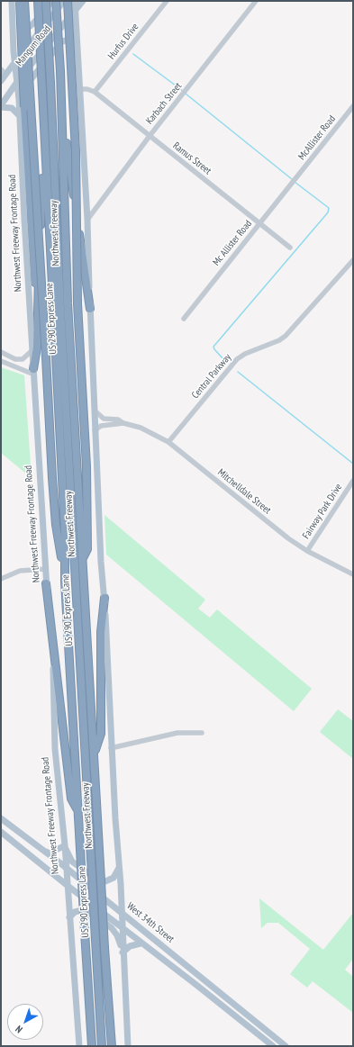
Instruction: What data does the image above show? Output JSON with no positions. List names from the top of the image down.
{
  "streets": {
    "highway": ["Northwest Freeway", "US 290 Express Lane"],
    "main road": ["Mangum Road", "Northwest Freeway Frontage Road", "West 34th Street"],
    "street": [
      "Hurfus Drive",
      "Karbach Street",
      "McAllister Road",
      "Ramus Street",
      "Mc Allister Road",
      "Central Parkway",
      "Mitchelldale Street",
      "Fairway Park Drive"
    ]
  },
  "crossings": [
    ["Hurfus Drive", "Ramus Street"],
    ["Mangum Road", "Northwest Freeway Frontage Road"],
    ["Karbach Street", "Ramus Street"],
    ["McAllister Road", "Mc Allister Road"],
    ["Ramus Street", "Mc Allister Road"],
    ["Northwest Freeway Frontage Road", "West 34th Street"],
    ["Central Parkway", "Mitchelldale Street"],
    ["Mitchelldale Street", "Fairway Park Drive"]
  ],
  "north": "bottom left"
}
